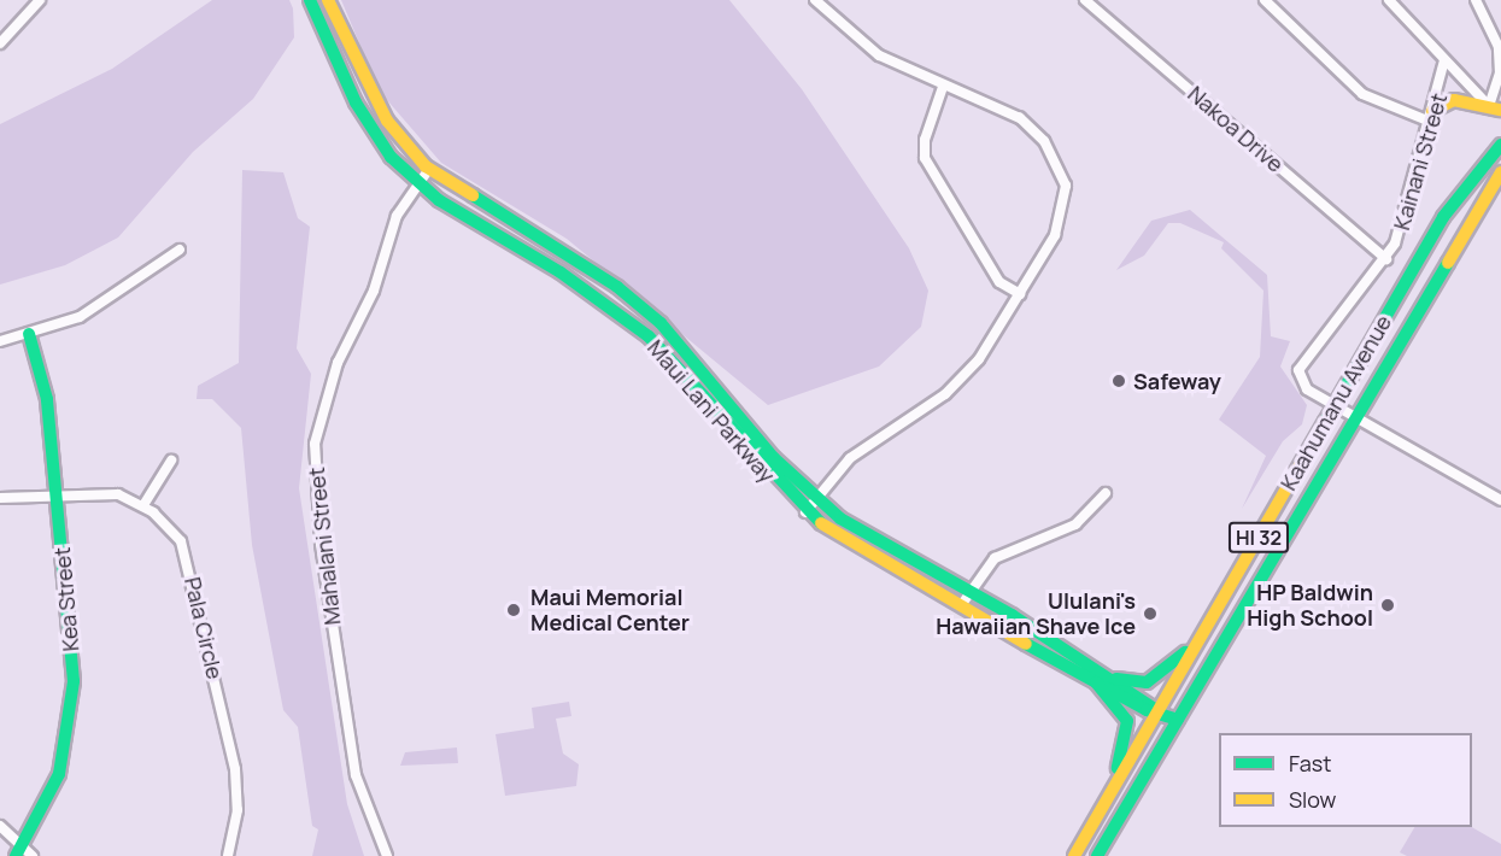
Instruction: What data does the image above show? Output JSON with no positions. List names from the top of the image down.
{
  "streets": {
    "main road": [
      "Kaahumanu Avenue",
      "Maui Lani Parkway",
      "HI 32",
      "Kea Street"
    ],
    "street": [
      "Nakoa Drive",
      "Kainani Street",
      "Mahalani Street",
      "Pala Circle"
    ]
  },
  "crossings": [
    ["Nakoa Drive", "Kainani Street"],
    ["Kainani Street", "Kaahumanu Avenue"],
    ["Kaahumanu Avenue", "Maui Lani Parkway"],
    ["Maui Lani Parkway", "Mahalani Street"],
    ["Kea Street", "Pala Circle"]
  ],
  "places": [
    "Safeway",
    "HP Baldwin High School",
    "Maui Memorial Medical Center",
    "Ululani's Hawaiian Shave Ice"
  ],
  "legend": ["Fast", "Slow"]
}
